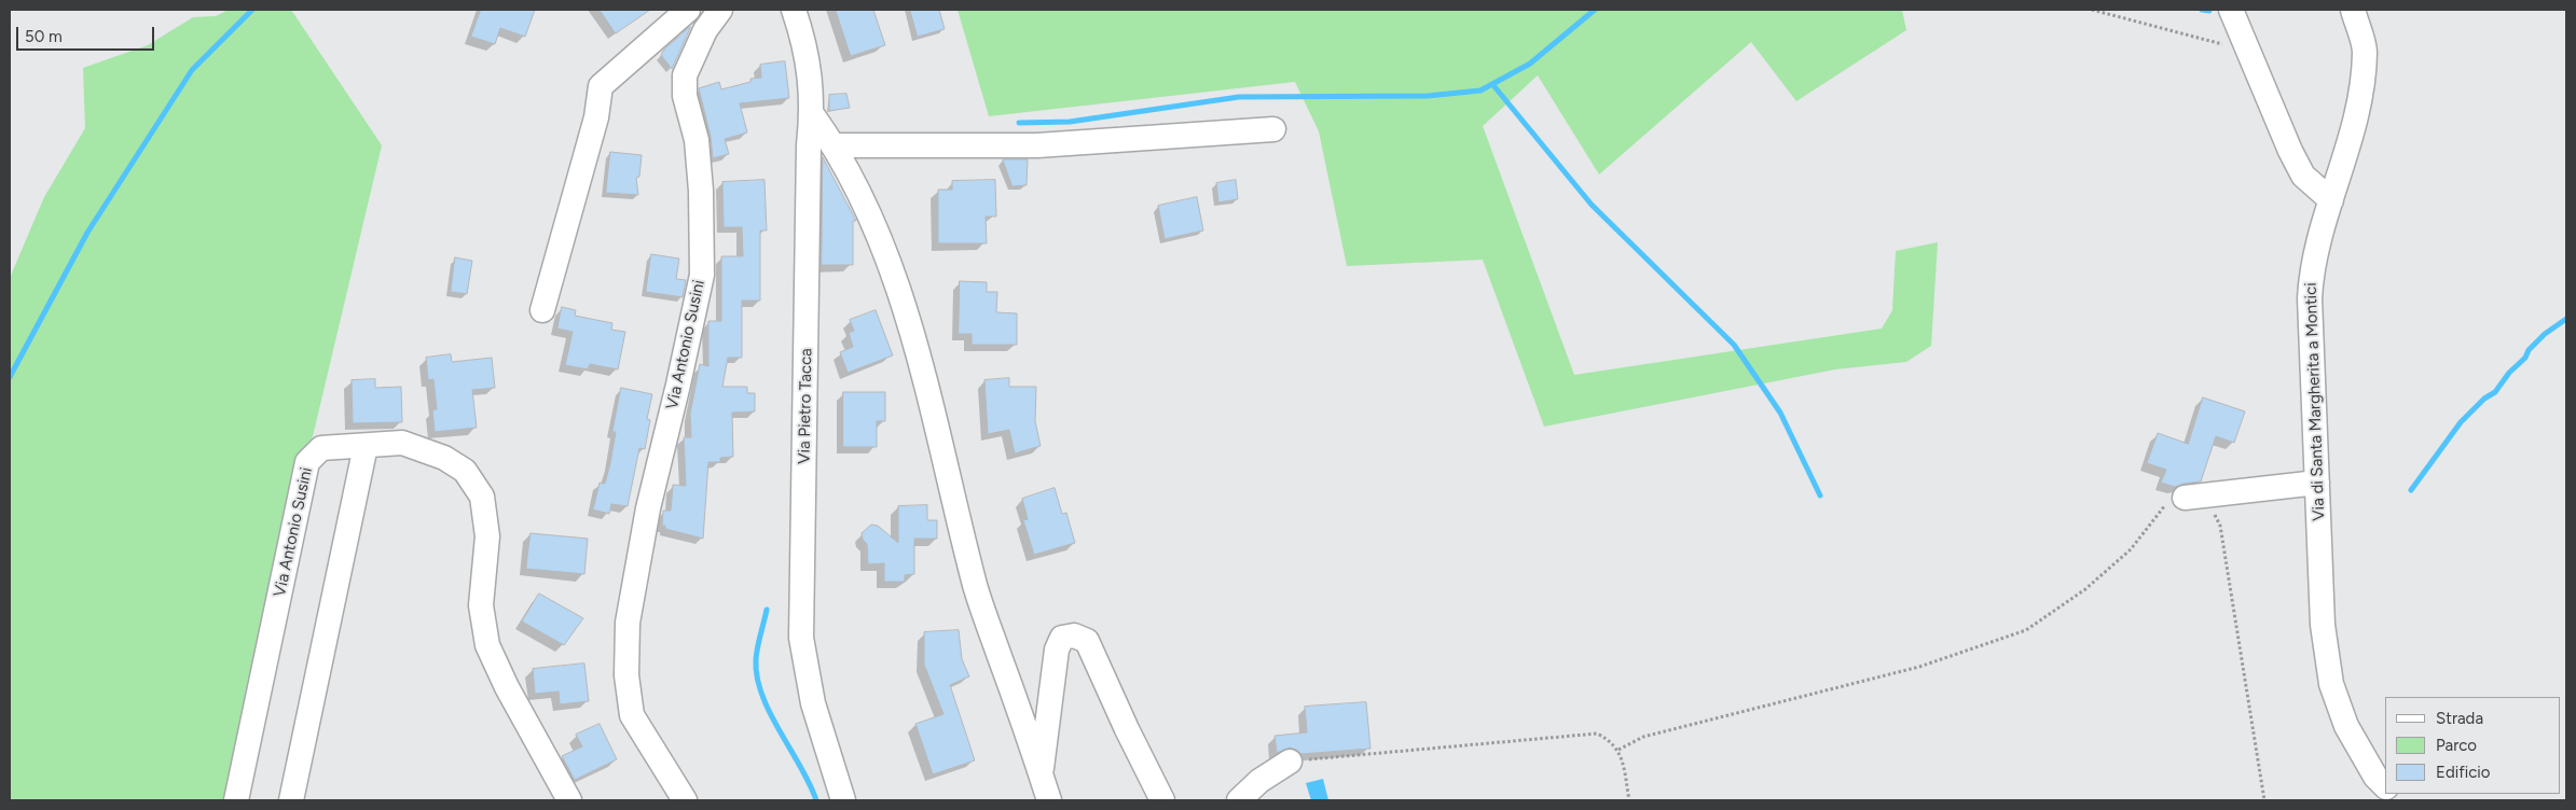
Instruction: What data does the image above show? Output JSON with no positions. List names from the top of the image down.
{
  "streets": {
    "street": ["Via Antonio Susini", "Via di Santa Margherita a Montici", "Via Pietro Tacca"]
  },
  "legend": ["Strada", "Parco", "Edificio"],
  "scale_bar": "50 m"
}
